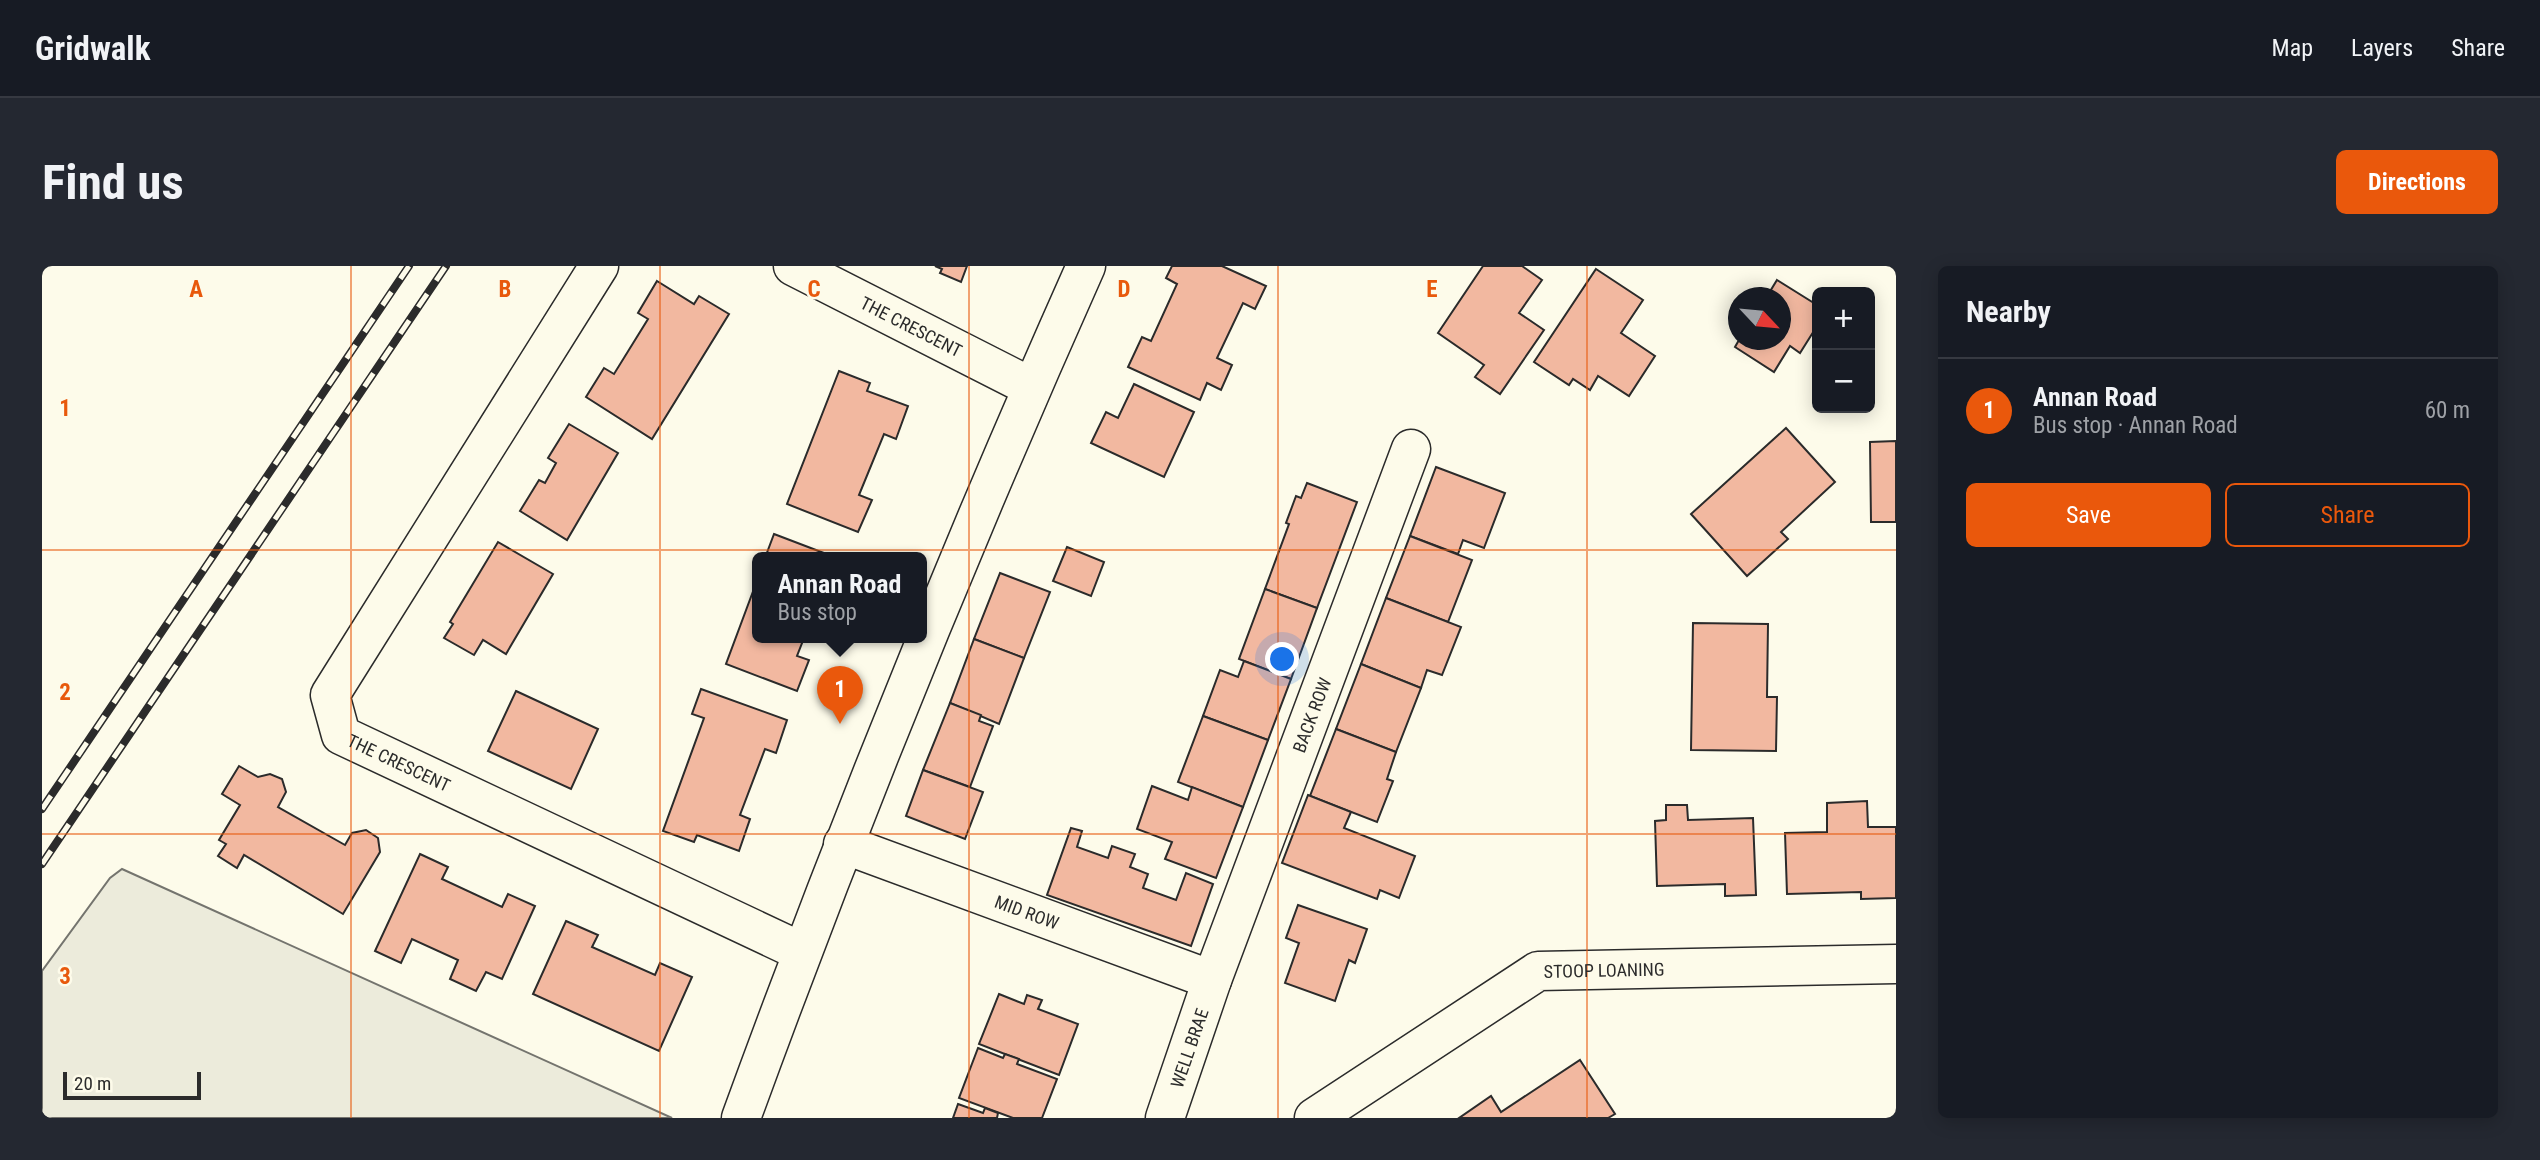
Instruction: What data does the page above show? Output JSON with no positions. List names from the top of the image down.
{
  "streets": {
    "street": [
      "THE CRESCENT",
      "BACK ROW",
      "MID ROW",
      "STOOP LOANING",
      "WELL BRAE"
    ]
  },
  "crossings": [
    ["BACK ROW", "MID ROW"],
    ["BACK ROW", "WELL BRAE"],
    ["MID ROW", "WELL BRAE"]
  ],
  "scale_bar": "20 m",
  "north": "bottom right",
  "page": {
    "header": "Gridwalk",
    "nav": ["Map", "Layers", "Share"],
    "buttons": [
      "Directions",
      ["Save", "Share"]
    ],
    "title": "Find us",
    "heading": "Nearby",
    "map_buttons": ["+", "−"],
    "list": [
      {
        "mark": "1",
        "name": "Annan Road",
        "note": "Bus stop · Annan Road",
        "value": "60 m"
      }
    ],
    "popup": ["Annan Road", "Bus stop"],
    "pins": "1",
    "scale": "20 m"
  },
  "grid": {
    "columns": [
      "A",
      "B",
      "C",
      "D",
      "E"
    ],
    "rows": ["1", "2", "3"]
  }
}
